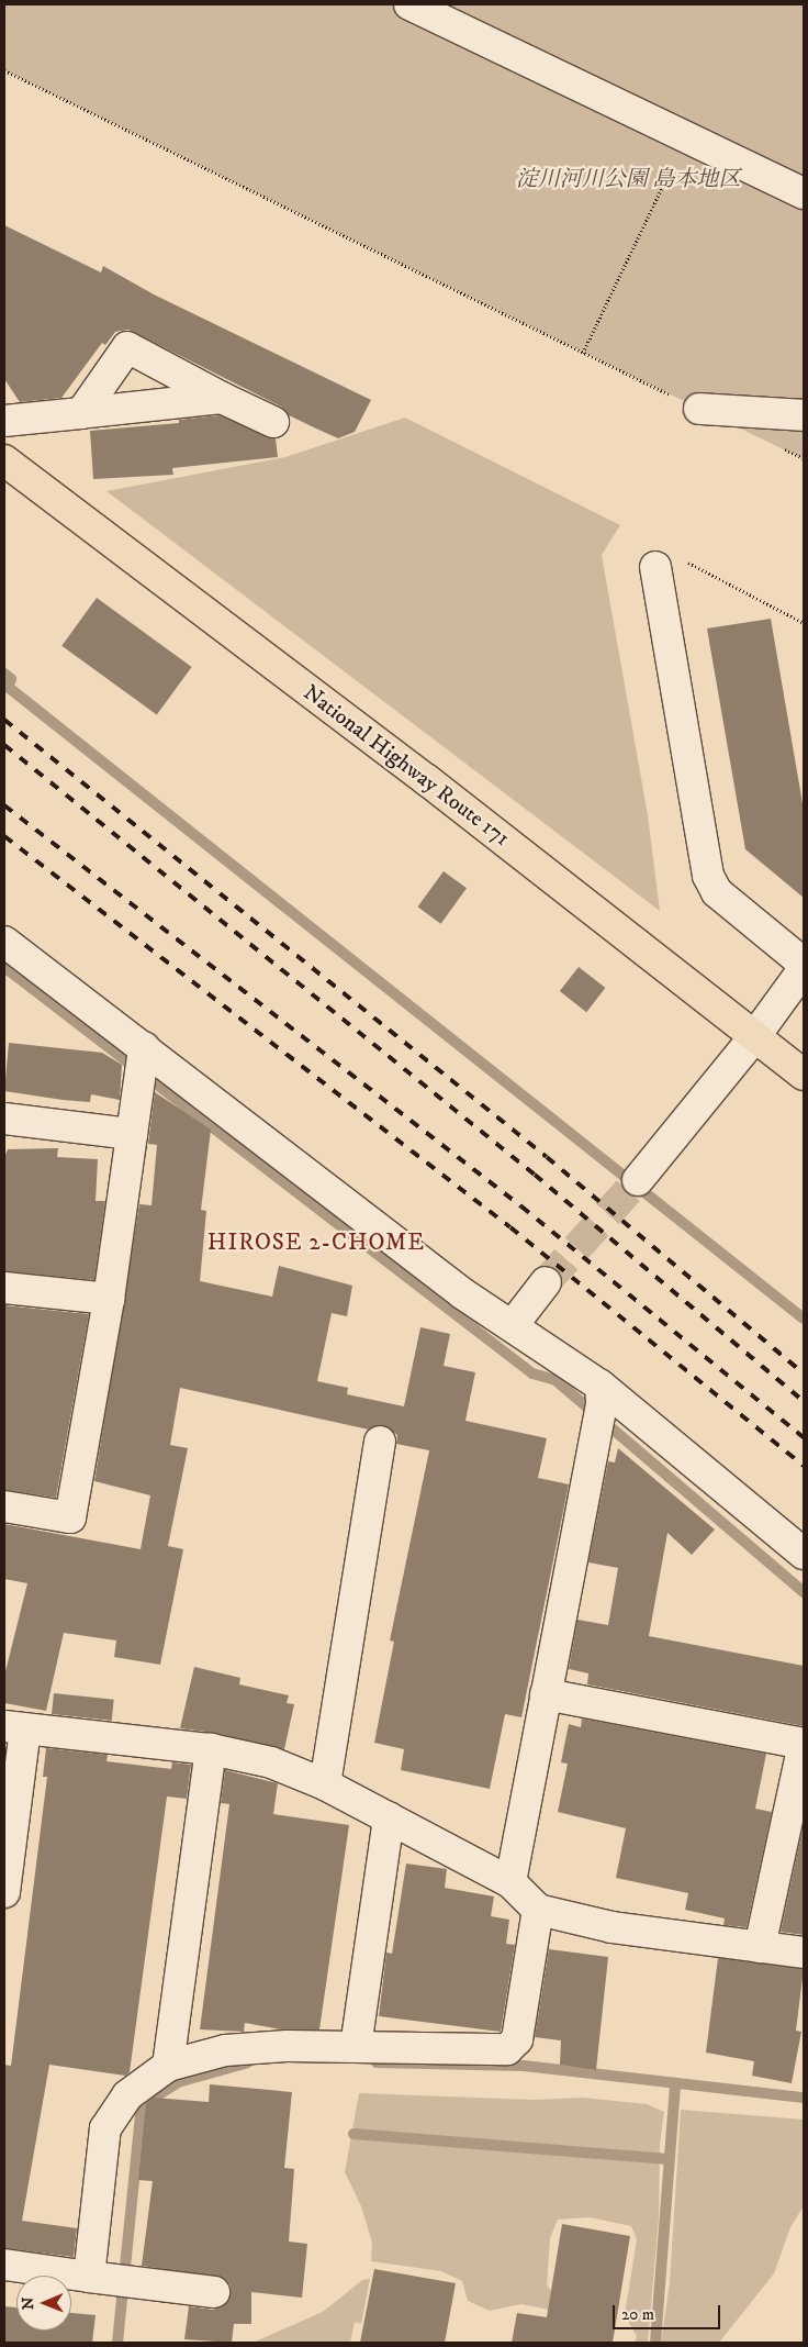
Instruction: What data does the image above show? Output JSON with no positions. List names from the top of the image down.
{
  "streets": {
    "highway": ["National Highway Route 171"]
  },
  "districts": ["HIROSE 2-CHOME"],
  "parks": ["淀川河川公園 島本地区"],
  "scale_bar": "20 m",
  "north": "left"
}
